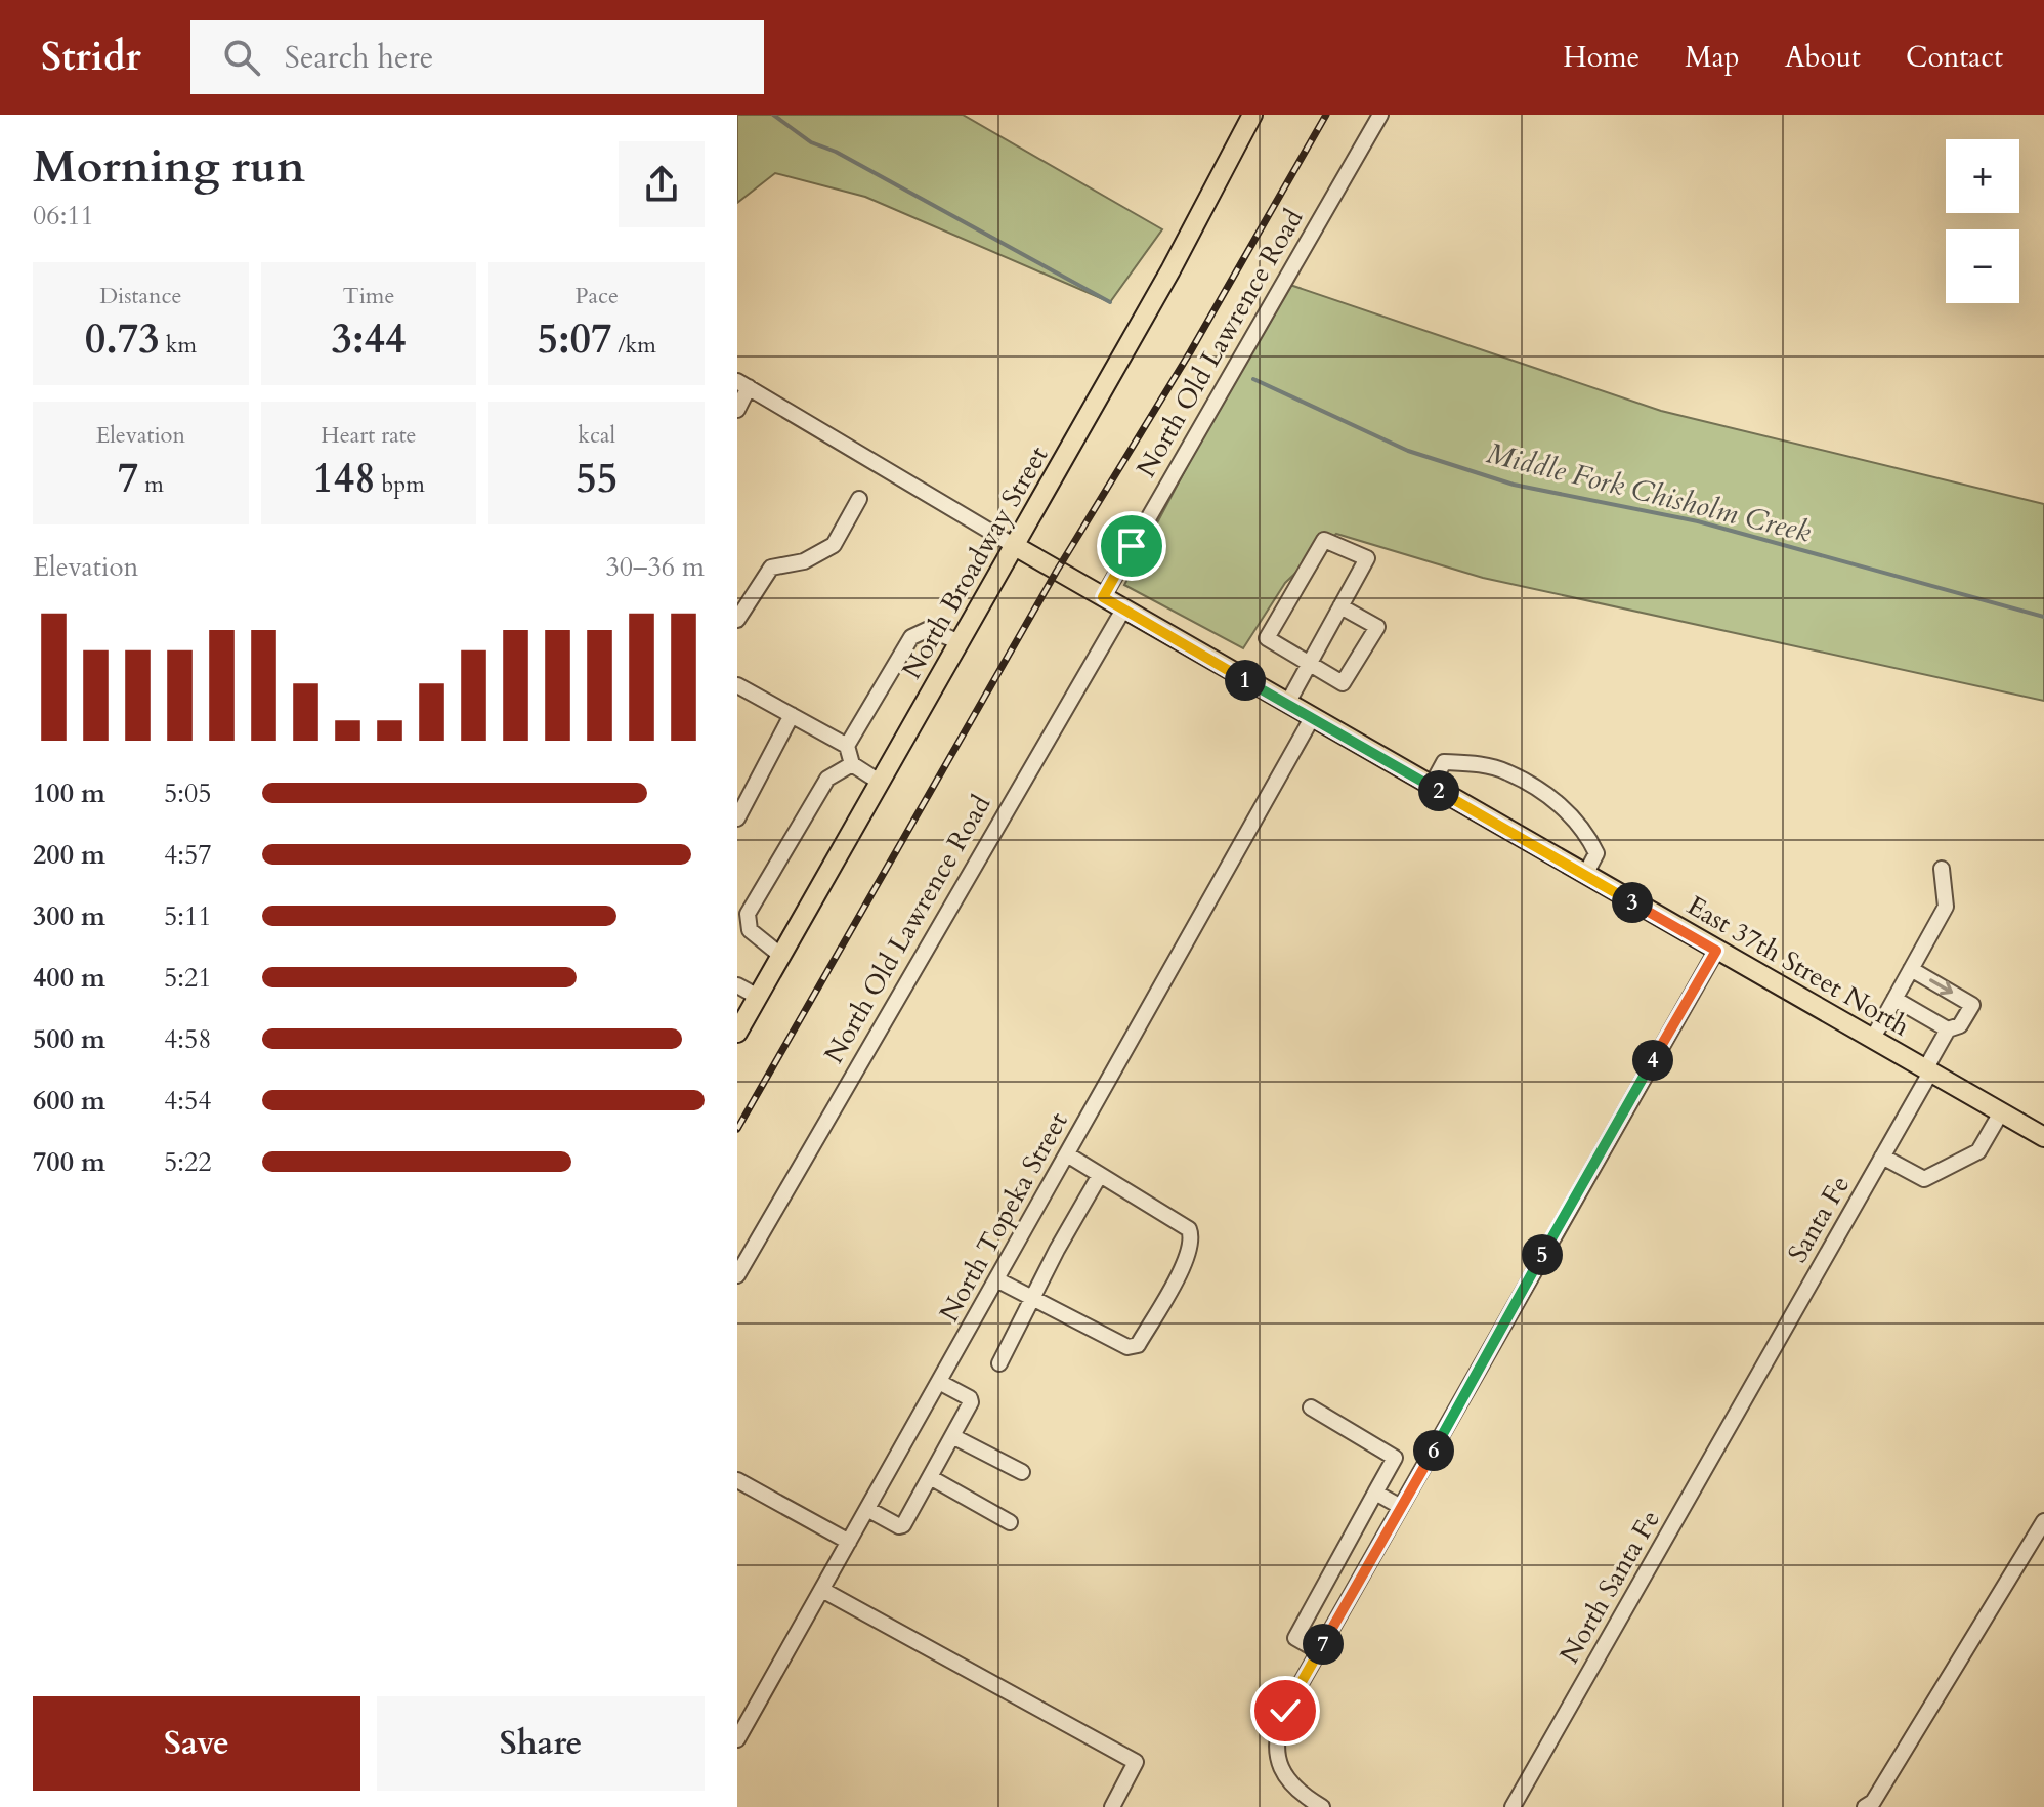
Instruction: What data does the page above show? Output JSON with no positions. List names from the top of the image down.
{
  "streets": {
    "main road": ["North Broadway Street", "East 37th Street North"],
    "street": [
      "North Old Lawrence Road",
      "North Topeka Street",
      "Santa Fe",
      "North Santa Fe"
    ]
  },
  "crossings": [
    ["North Old Lawrence Road", "East 37th Street North"],
    ["North Broadway Street", "East 37th Street North"],
    ["East 37th Street North", "North Topeka Street"],
    ["East 37th Street North", "Santa Fe"],
    ["Santa Fe", "North Santa Fe"]
  ],
  "water": ["Middle Fork Chisholm Creek"],
  "page": {
    "header": "Stridr",
    "search": "Search here",
    "nav": [
      "Home",
      "Map",
      "About",
      "Contact"
    ],
    "heading": ["Morning run", "06:11"],
    "map_buttons": ["+", "−"],
    "stats": [
      ["Distance", "0.73 km"],
      ["Time", "3:44"],
      ["Pace", "5:07 /km"],
      ["Elevation", "7 m"],
      ["Heart rate", "148 bpm"],
      ["kcal", "55"]
    ],
    "chart": ["Elevation", "30–36 m"],
    "pins": [
      "1",
      "2",
      "3",
      "4",
      "5",
      "6",
      "7"
    ],
    "list": [
      {
        "name": "100 m",
        "note": "5:05"
      },
      {
        "name": "200 m",
        "note": "4:57"
      },
      {
        "name": "300 m",
        "note": "5:11"
      },
      {
        "name": "400 m",
        "note": "5:21"
      },
      {
        "name": "500 m",
        "note": "4:58"
      },
      {
        "name": "600 m",
        "note": "4:54"
      },
      {
        "name": "700 m",
        "note": "5:22"
      }
    ],
    "buttons": ["Save", "Share"]
  }
}
